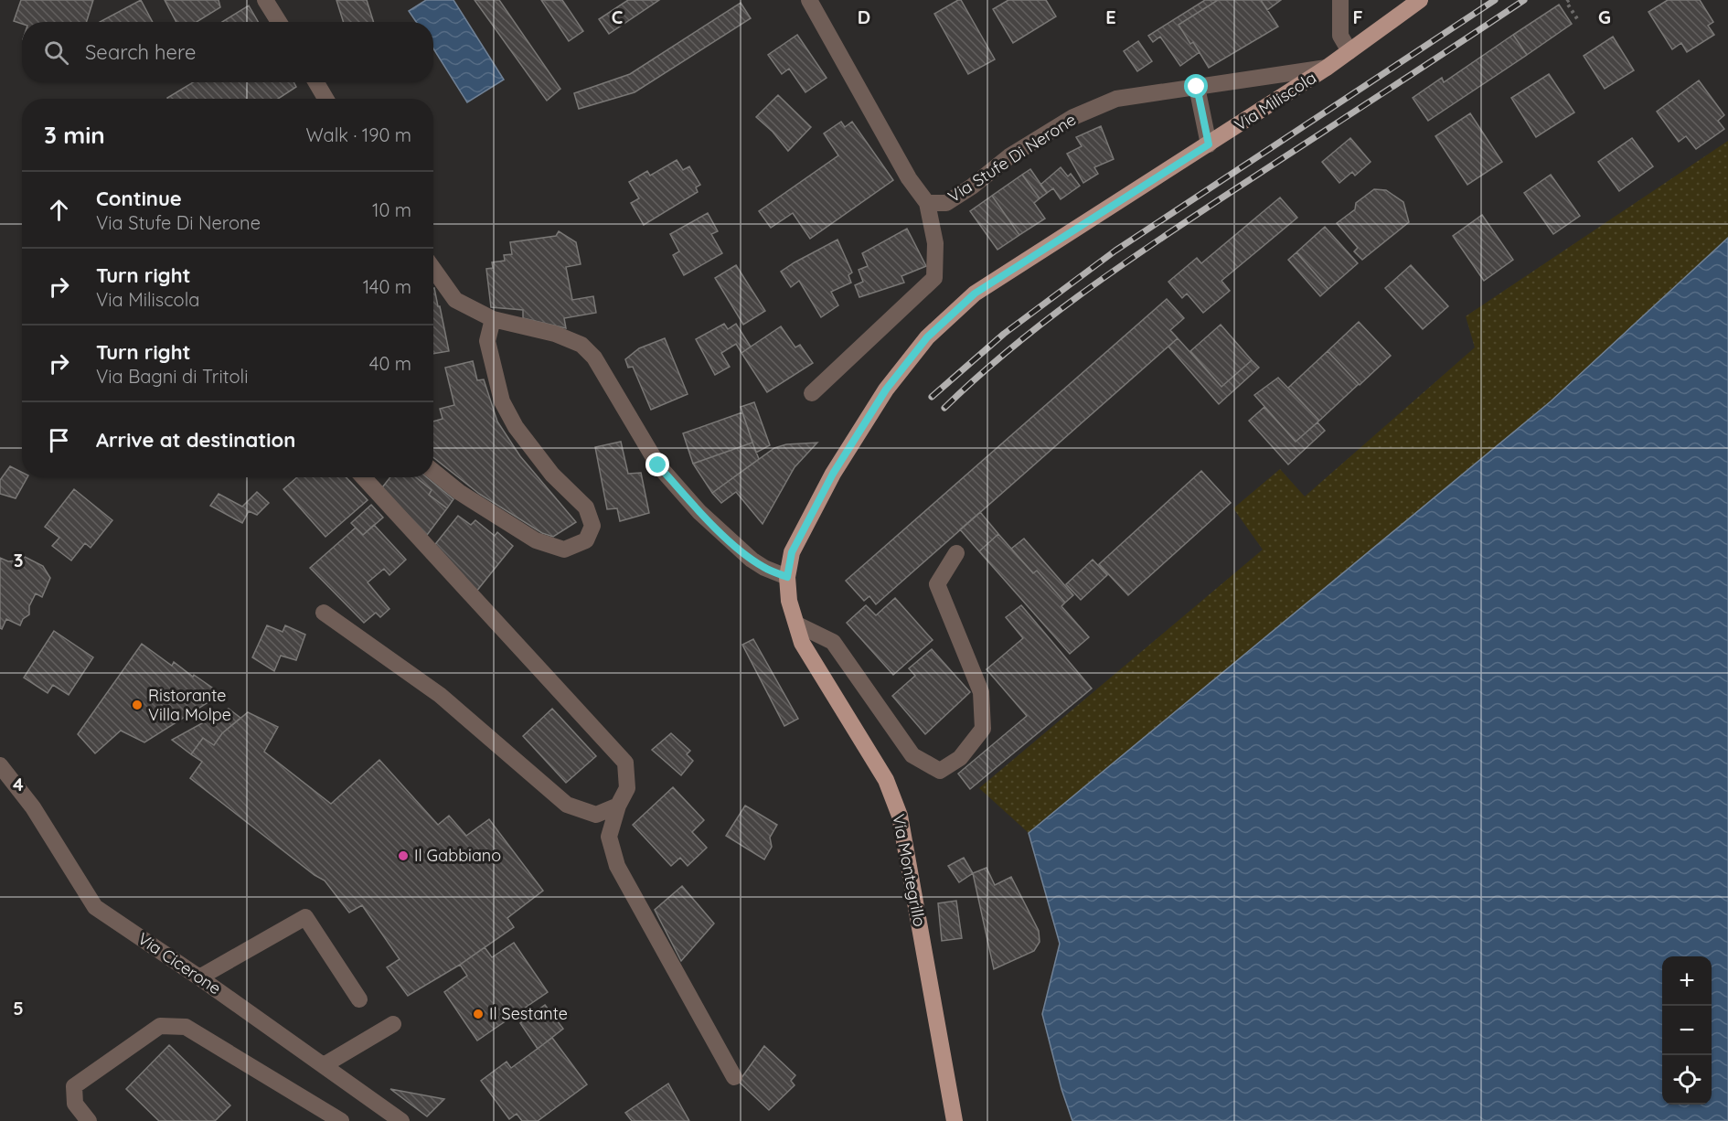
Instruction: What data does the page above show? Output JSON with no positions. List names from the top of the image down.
{
  "streets": {
    "main road": ["Via Miliscola", "Via Montegrillo"],
    "street": ["Via Stufe Di Nerone", "Via Cicerone"]
  },
  "crossings": [
    ["Via Miliscola", "Via Stufe Di Nerone"],
    ["Via Miliscola", "Via Montegrillo"]
  ],
  "places": ["Ristorante Villa Molpe", "Il Gabbiano", "Il Sestante"],
  "page": {
    "search": "Search here",
    "heading": ["3 min", "Walk · 190 m"],
    "list": [
      ["Continue", "Via Stufe Di Nerone", "10 m"],
      ["Turn right", "Via Miliscola", "140 m"],
      ["Turn right", "Via Bagni di Tritoli", "40 m"],
      "Arrive at destination"
    ],
    "map_buttons": ["+", "−"]
  },
  "grid": {
    "columns": [
      "C",
      "D",
      "E",
      "F",
      "G"
    ],
    "rows": ["3", "4", "5"]
  }
}
